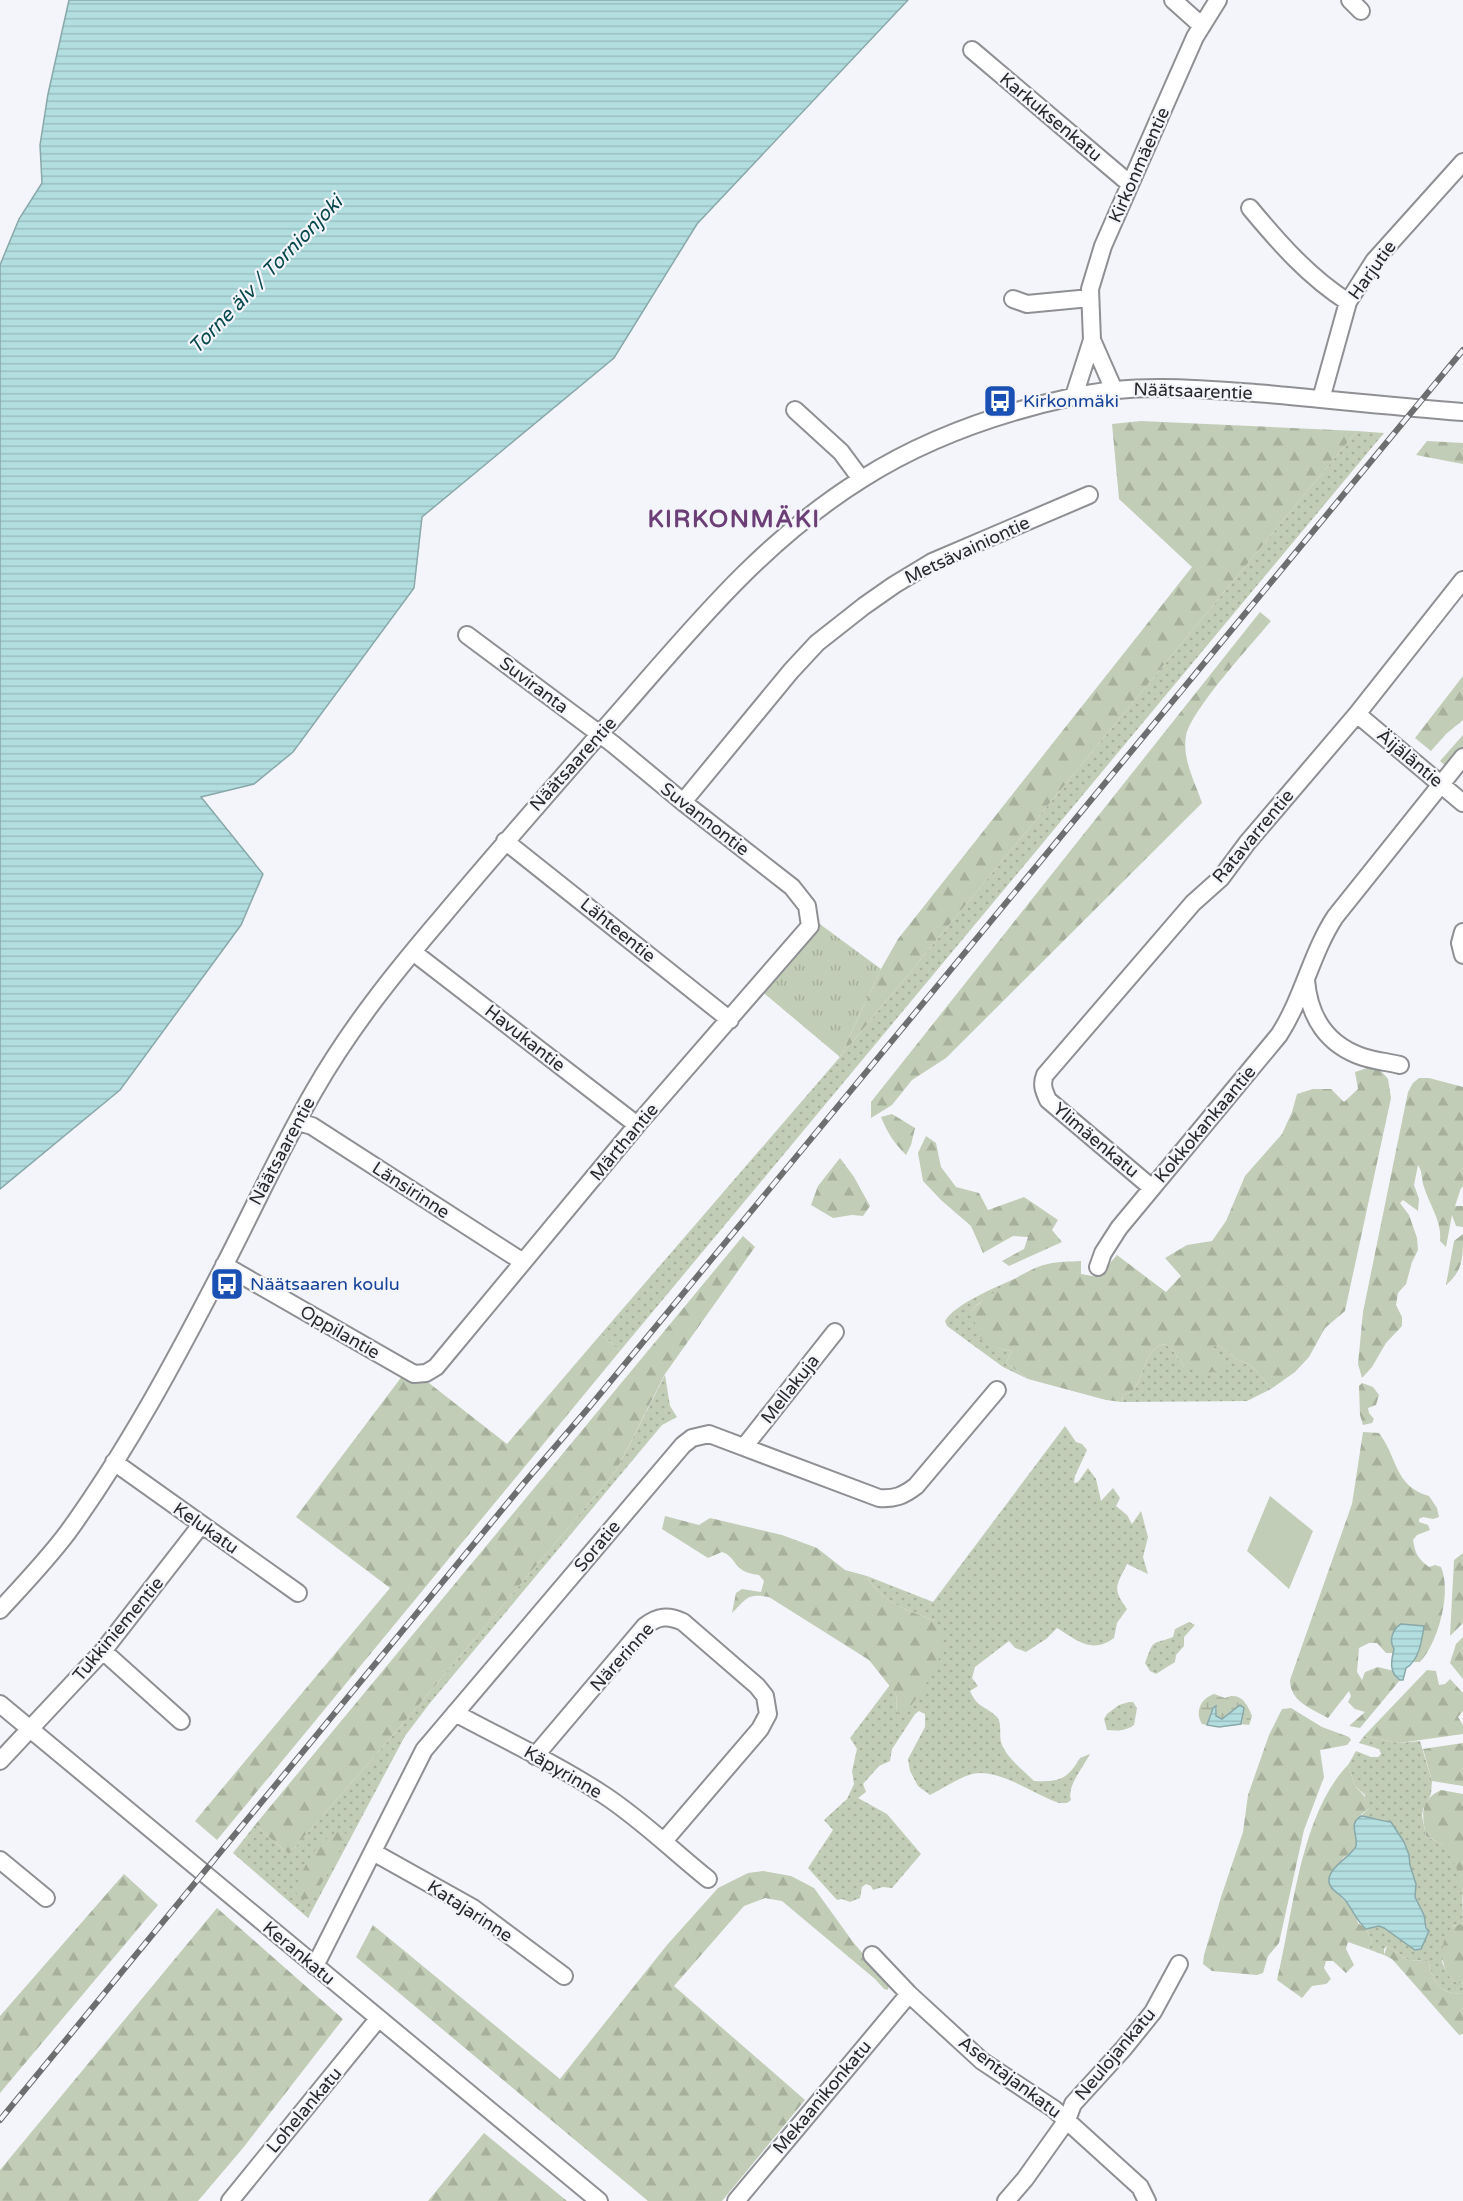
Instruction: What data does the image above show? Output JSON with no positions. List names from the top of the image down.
{
  "streets": {
    "street": [
      "Karkuksenkatu",
      "Kirkonmäentie",
      "Harjutie",
      "Näätsaarentie",
      "Metsävainiontie",
      "Suviranta",
      "Äijäläntie",
      "Suvannontie",
      "Ratavarrentie",
      "Lähteentie",
      "Havukantie",
      "Kokkokankaantie",
      "Ylimäenkatu",
      "Märthantie",
      "Länsirinne",
      "Oppilantie",
      "Mellakuja",
      "Kelukatu",
      "Soratie",
      "Tukkiniementie",
      "Närerinne",
      "Käpyrinne",
      "Katajarinne",
      "Kerankatu",
      "Neulojankatu",
      "Asentajankatu",
      "Mekaanikonkatu",
      "Lohelankatu"
    ]
  },
  "crossings": [
    ["Karkuksenkatu", "Kirkonmäentie"],
    ["Kirkonmäentie", "Näätsaarentie"],
    ["Harjutie", "Näätsaarentie"],
    ["Näätsaarentie", "Suviranta"],
    ["Näätsaarentie", "Suvannontie"],
    ["Näätsaarentie", "Lähteentie"],
    ["Näätsaarentie", "Havukantie"],
    ["Näätsaarentie", "Länsirinne"],
    ["Näätsaarentie", "Oppilantie"],
    ["Näätsaarentie", "Kelukatu"],
    ["Metsävainiontie", "Suvannontie"],
    ["Suviranta", "Suvannontie"],
    ["Äijäläntie", "Ratavarrentie"],
    ["Äijäläntie", "Kokkokankaantie"],
    ["Suvannontie", "Märthantie"],
    ["Ratavarrentie", "Ylimäenkatu"],
    ["Lähteentie", "Märthantie"],
    ["Havukantie", "Märthantie"],
    ["Kokkokankaantie", "Ylimäenkatu"],
    ["Märthantie", "Länsirinne"],
    ["Märthantie", "Oppilantie"],
    ["Mellakuja", "Soratie"],
    ["Kelukatu", "Tukkiniementie"],
    ["Soratie", "Käpyrinne"],
    ["Soratie", "Katajarinne"],
    ["Soratie", "Kerankatu"],
    ["Tukkiniementie", "Kerankatu"],
    ["Närerinne", "Käpyrinne"],
    ["Kerankatu", "Lohelankatu"],
    ["Neulojankatu", "Asentajankatu"],
    ["Asentajankatu", "Mekaanikonkatu"]
  ],
  "districts": ["KIRKONMÄKI"],
  "water": ["Torne älv / Tornionjoki"],
  "places": {
    "bus stop": ["Kirkonmäki", "Näätsaaren koulu"]
  }
}
